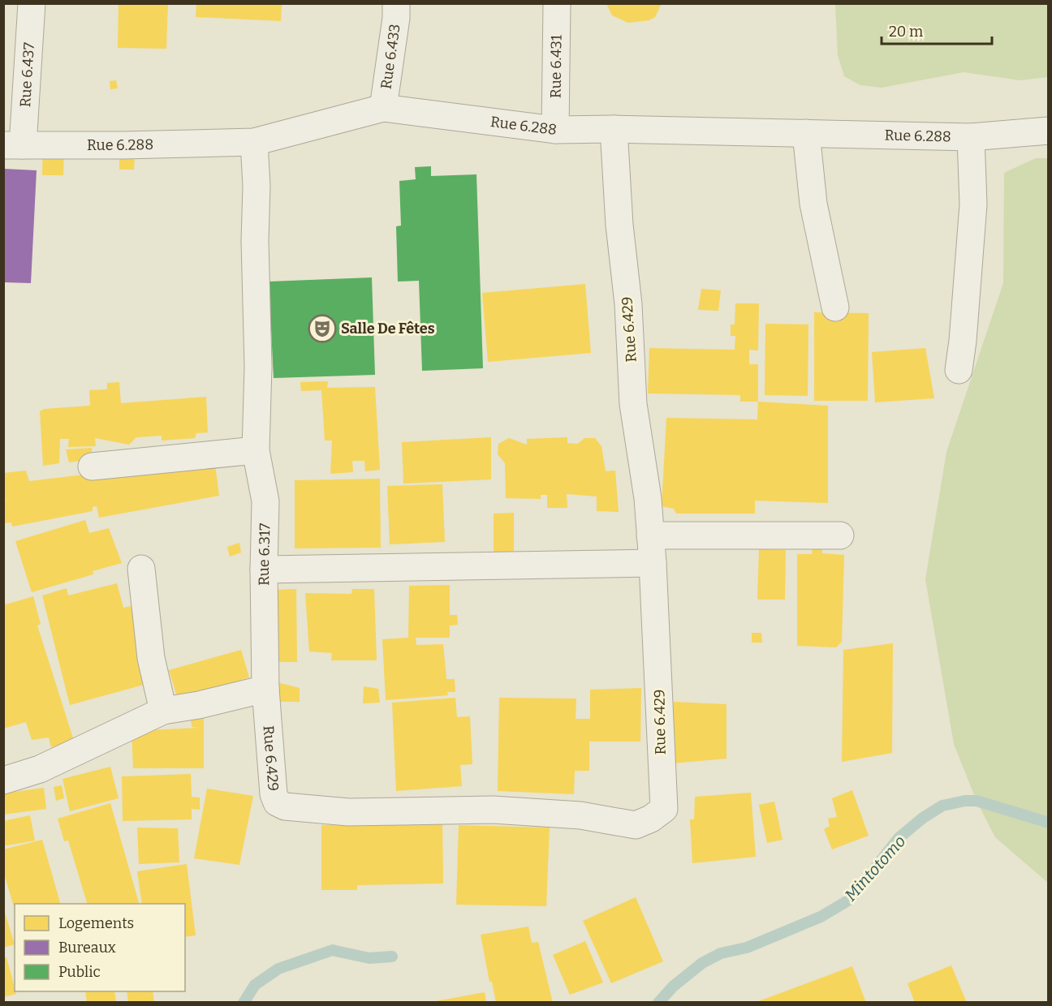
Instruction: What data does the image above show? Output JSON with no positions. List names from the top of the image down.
{
  "streets": {
    "street": [
      "Rue 6.433",
      "Rue 6.431",
      "Rue 6.437",
      "Rue 6.288",
      "Rue 6.429",
      "Rue 6.317"
    ]
  },
  "crossings": [
    ["Rue 6.433", "Rue 6.288"],
    ["Rue 6.431", "Rue 6.288"],
    ["Rue 6.437", "Rue 6.288"],
    ["Rue 6.288", "Rue 6.429"],
    ["Rue 6.288", "Rue 6.317"],
    ["Rue 6.429", "Rue 6.317"]
  ],
  "water": ["Mintotomo"],
  "places": {
    "theatre": ["Salle De Fêtes"]
  },
  "legend": ["Logements", "Bureaux", "Public"],
  "scale_bar": "20 m"
}
